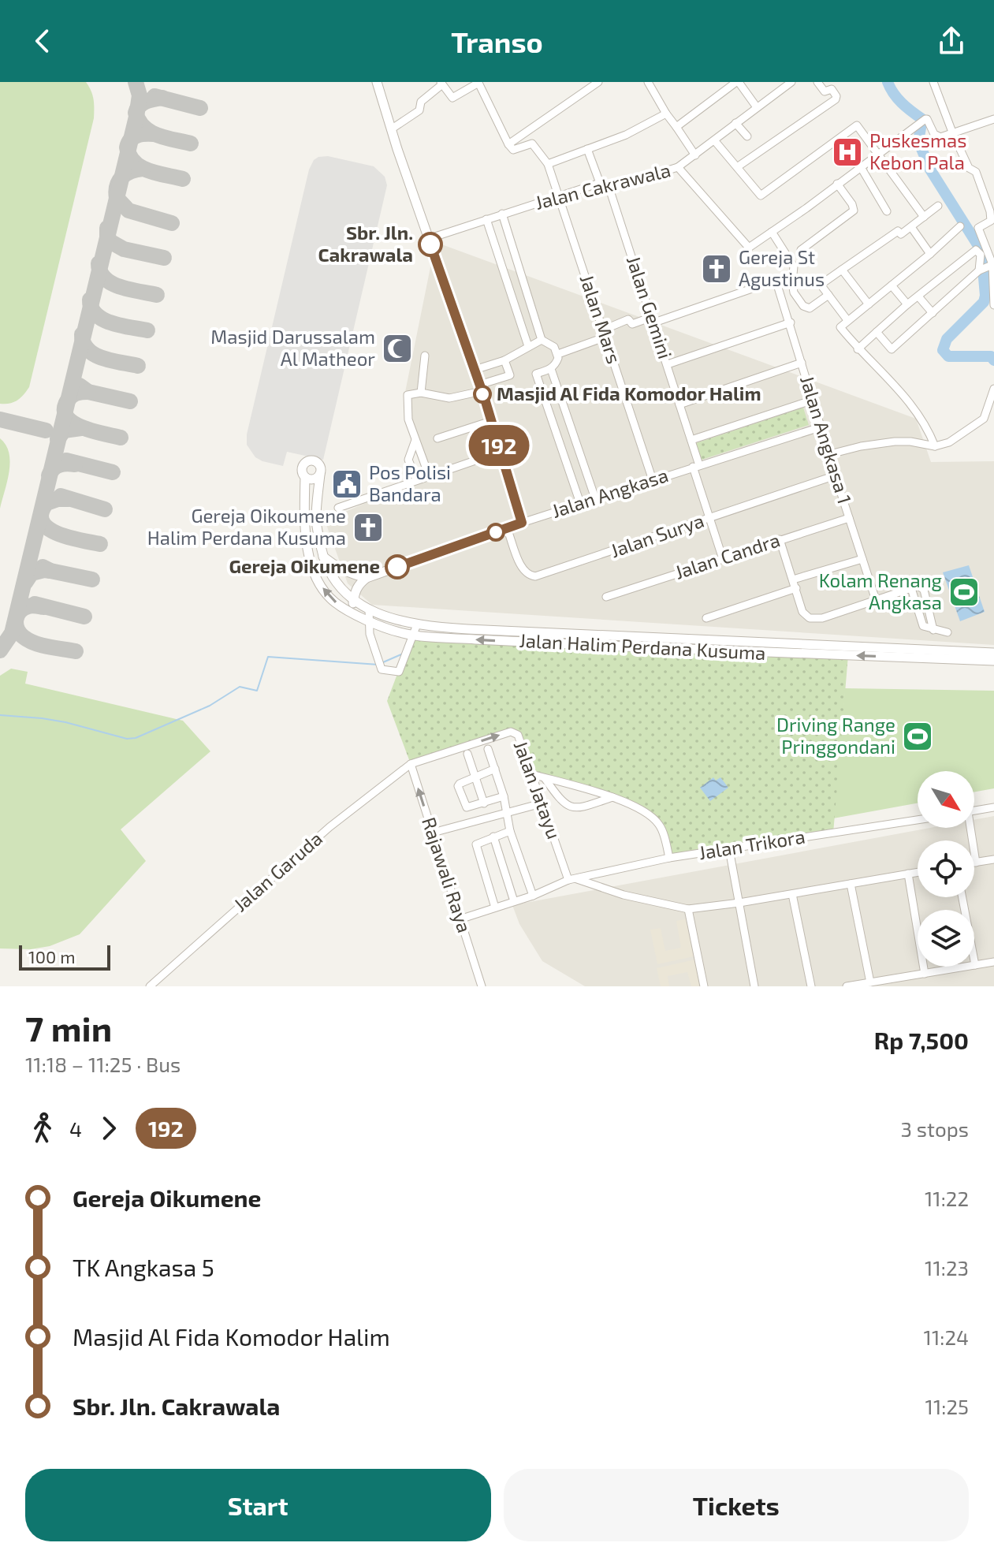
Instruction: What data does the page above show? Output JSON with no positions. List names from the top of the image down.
{
  "streets": {
    "street": [
      "Jalan Cakrawala",
      "Jalan Gemini",
      "Jalan Mars",
      "Jalan Angkasa 1",
      "Jalan Angkasa",
      "Jalan Surya",
      "Jalan Candra",
      "Jalan Halim Perdana Kusuma",
      "Jalan Jatayu",
      "Jalan Trikora",
      "Jalan Garuda",
      "Rajawali Raya"
    ]
  },
  "crossings": [
    ["Jalan Cakrawala", "Jalan Gemini"],
    ["Jalan Cakrawala", "Jalan Mars"],
    ["Jalan Gemini", "Jalan Angkasa 1"],
    ["Jalan Gemini", "Jalan Angkasa"],
    ["Jalan Gemini", "Jalan Surya"],
    ["Jalan Gemini", "Jalan Candra"],
    ["Jalan Mars", "Jalan Angkasa"],
    ["Jalan Angkasa 1", "Jalan Angkasa"],
    ["Jalan Angkasa 1", "Jalan Surya"],
    ["Jalan Angkasa 1", "Jalan Candra"],
    ["Jalan Angkasa", "Jalan Surya"],
    ["Jalan Jatayu", "Jalan Trikora"],
    ["Jalan Jatayu", "Jalan Garuda"],
    ["Jalan Jatayu", "Rajawali Raya"],
    ["Jalan Trikora", "Rajawali Raya"],
    ["Jalan Garuda", "Rajawali Raya"]
  ],
  "places": {
    "hospital": ["Puskesmas Kebon Pala"],
    "other": ["Sbr. Jln. Cakrawala", "Masjid Al Fida Komodor Halim", "Gereja Oikumene"],
    "church": ["Gereja St Agustinus", "Gereja Oikoumene Halim Perdana Kusuma"],
    "mosque": ["Masjid Darussalam Al Matheor"],
    "public building": ["Pos Polisi Bandara"],
    "sports": ["Kolam Renang Angkasa", "Driving Range Pringgondani"]
  },
  "lines": ["bus line 192"],
  "scale_bar": "100 m",
  "north": "bottom right",
  "page": {
    "header": "Transo",
    "on_map": "192",
    "scale": "100 m",
    "heading": ["7 min", "11:18 – 11:25 · Bus", "Rp 7,500"],
    "legs": ["4", "192", "3 stops"],
    "list": [
      {
        "name": "Gereja Oikumene",
        "value": "11:22"
      },
      {
        "name": "TK Angkasa 5",
        "value": "11:23"
      },
      {
        "name": "Masjid Al Fida Komodor Halim",
        "value": "11:24"
      },
      {
        "name": "Sbr. Jln. Cakrawala",
        "value": "11:25"
      }
    ],
    "buttons": ["Start", "Tickets"]
  }
}
